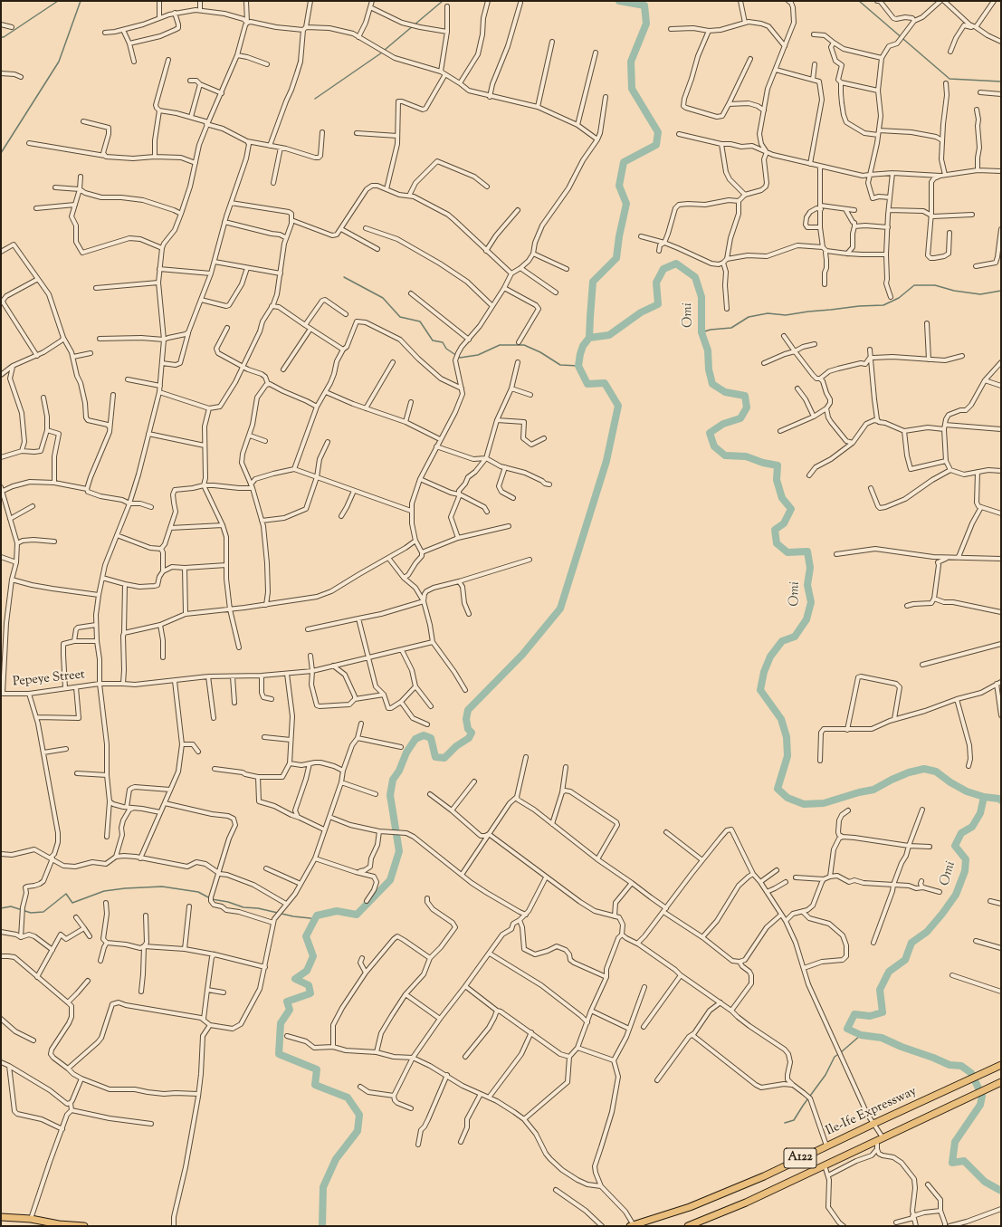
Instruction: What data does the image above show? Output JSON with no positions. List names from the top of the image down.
{
  "streets": {
    "highway": ["Ile-Ife Expressway", "A122"],
    "street": ["Pepeye Street"]
  },
  "water": ["Omi"]
}
